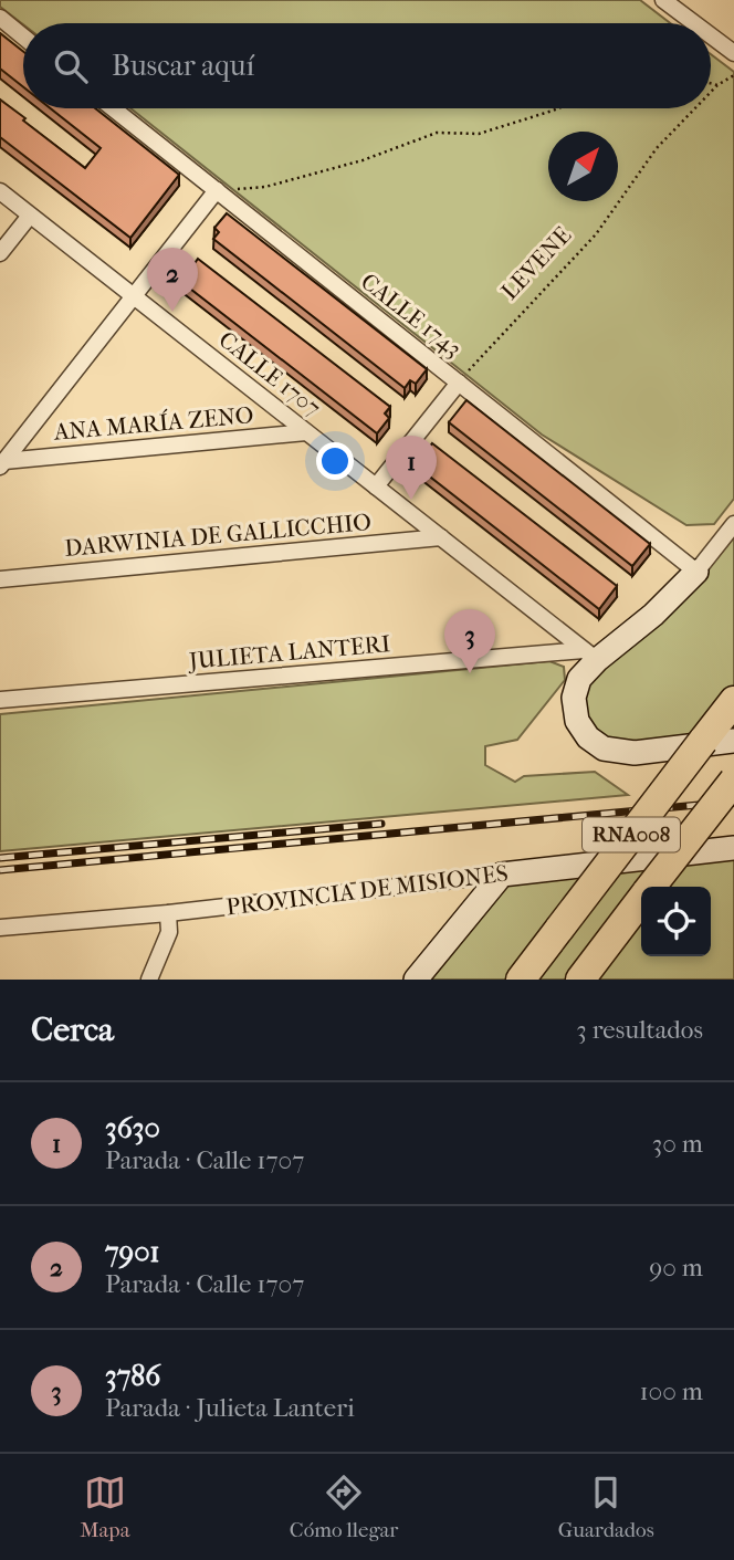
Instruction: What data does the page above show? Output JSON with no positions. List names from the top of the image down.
{
  "streets": {
    "highway": ["RNA008"],
    "main road": ["PROVINCIA DE MISIONES"],
    "street": [
      "CALLE 1743",
      "CALLE 1707",
      "ANA MARÍA ZENO",
      "DARWINIA DE GALLICCHIO",
      "JULIETA LANTERI"
    ],
    "path": ["LEVENE"]
  },
  "crossings": [
    ["LEVENE", "CALLE 1743"],
    ["CALLE 1707", "ANA MARÍA ZENO"],
    ["CALLE 1707", "DARWINIA DE GALLICCHIO"],
    ["CALLE 1707", "JULIETA LANTERI"]
  ],
  "north": "top right",
  "page": {
    "search": "Buscar aquí",
    "pins": ["2", "1", "3"],
    "heading": ["Cerca", "3 resultados"],
    "list": [
      {
        "mark": "1",
        "name": "3630",
        "note": "Parada · Calle 1707",
        "value": "30 m"
      },
      {
        "mark": "2",
        "name": "7901",
        "note": "Parada · Calle 1707",
        "value": "90 m"
      },
      {
        "mark": "3",
        "name": "3786",
        "note": "Parada · Julieta Lanteri",
        "value": "100 m"
      }
    ],
    "nav": ["Mapa", "Cómo llegar", "Guardados"]
  }
}
